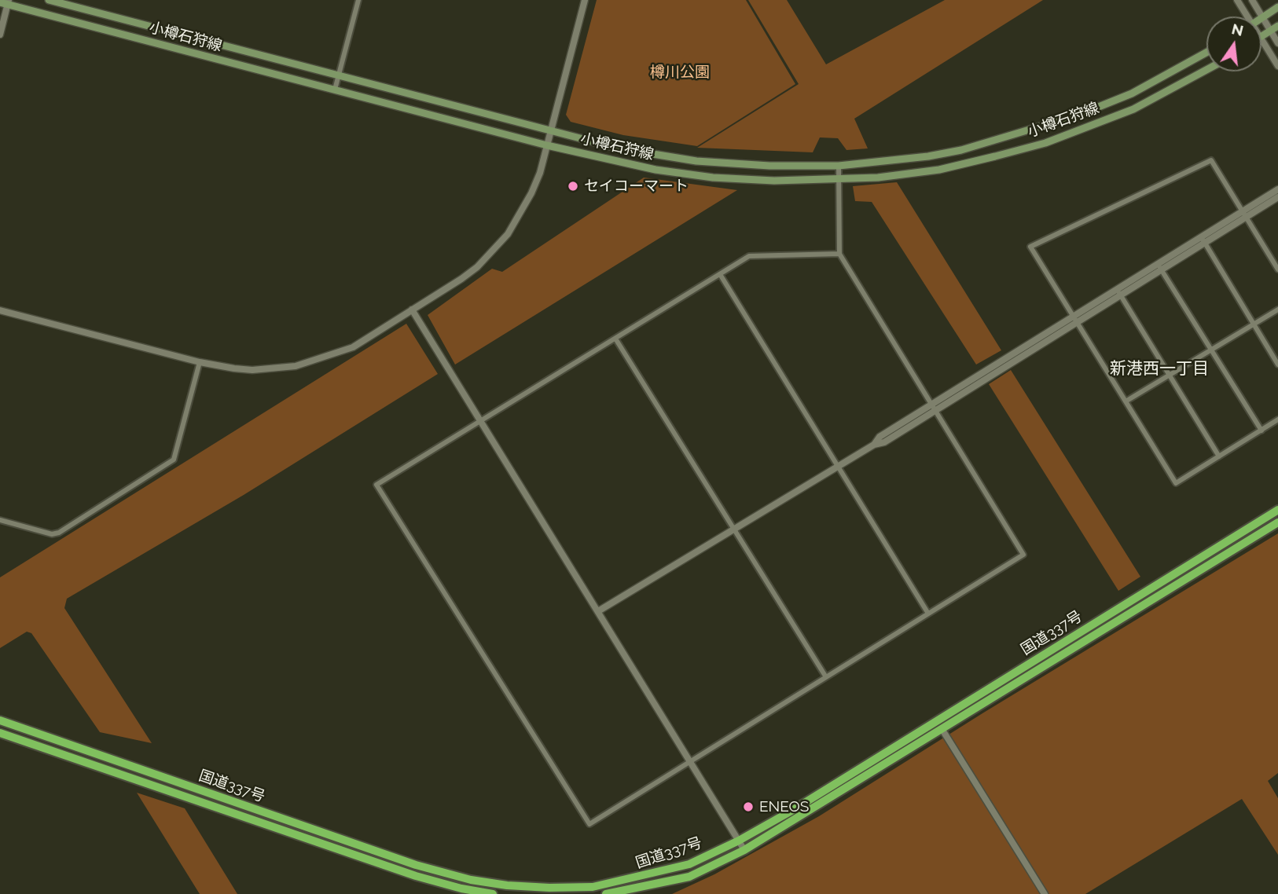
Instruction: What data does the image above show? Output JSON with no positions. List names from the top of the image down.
{
  "streets": {
    "highway": ["国道337号"],
    "main road": ["小樽石狩線"]
  },
  "districts": ["新港西一丁目"],
  "parks": ["樽川公園"],
  "places": ["セイコーマート", "ENEOS"],
  "north": "top"
}
